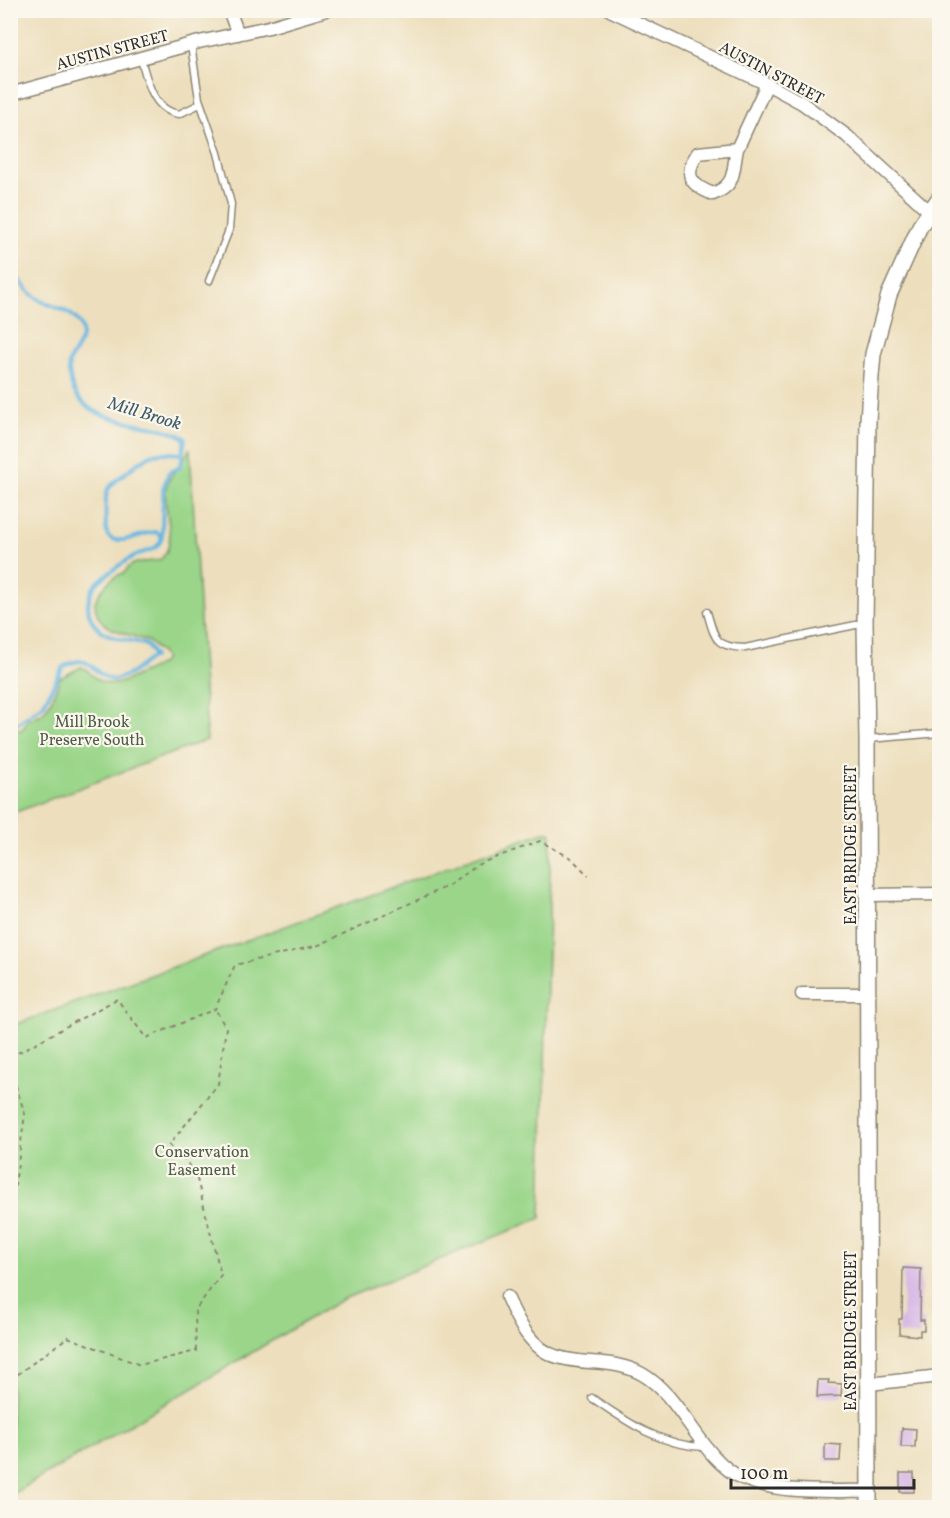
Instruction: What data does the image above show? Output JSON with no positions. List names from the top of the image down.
{
  "streets": {
    "street": ["AUSTIN STREET", "EAST BRIDGE STREET"]
  },
  "crossings": [
    ["AUSTIN STREET", "EAST BRIDGE STREET"]
  ],
  "water": ["Mill Brook"],
  "parks": ["Mill Brook Preserve South", "Conservation Easement"],
  "scale_bar": "100 m"
}
